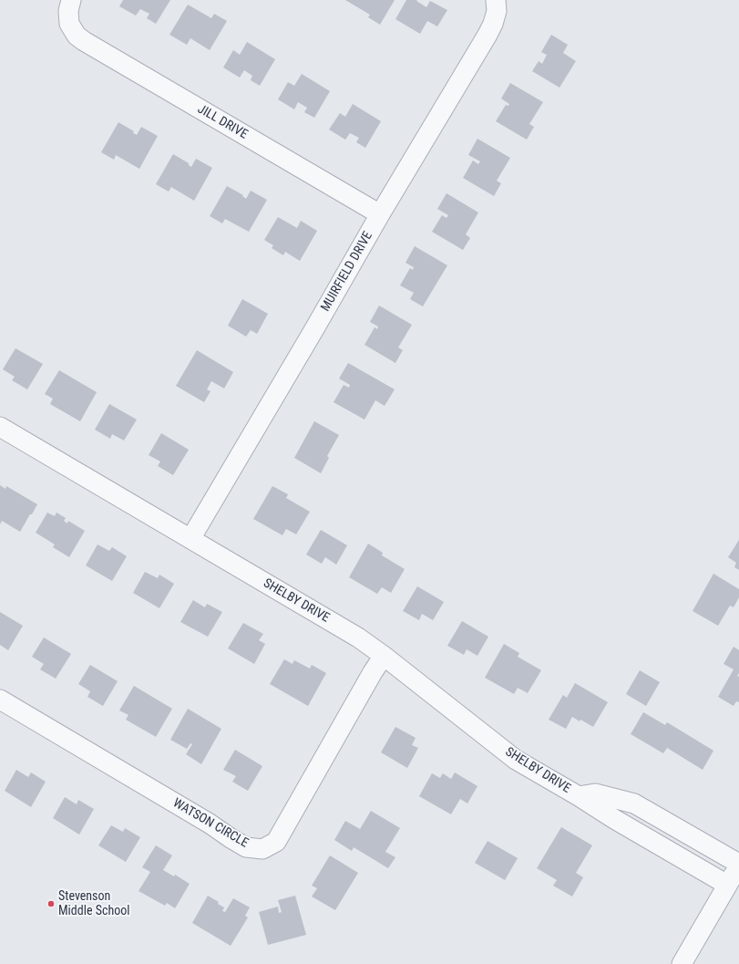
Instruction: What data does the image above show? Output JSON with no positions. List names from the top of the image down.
{
  "streets": {
    "street": [
      "JILL DRIVE",
      "MUIRFIELD DRIVE",
      "SHELBY DRIVE",
      "WATSON CIRCLE"
    ]
  },
  "crossings": [
    ["JILL DRIVE", "MUIRFIELD DRIVE"],
    ["MUIRFIELD DRIVE", "SHELBY DRIVE"],
    ["SHELBY DRIVE", "WATSON CIRCLE"]
  ],
  "places": ["Stevenson Middle School"]
}
